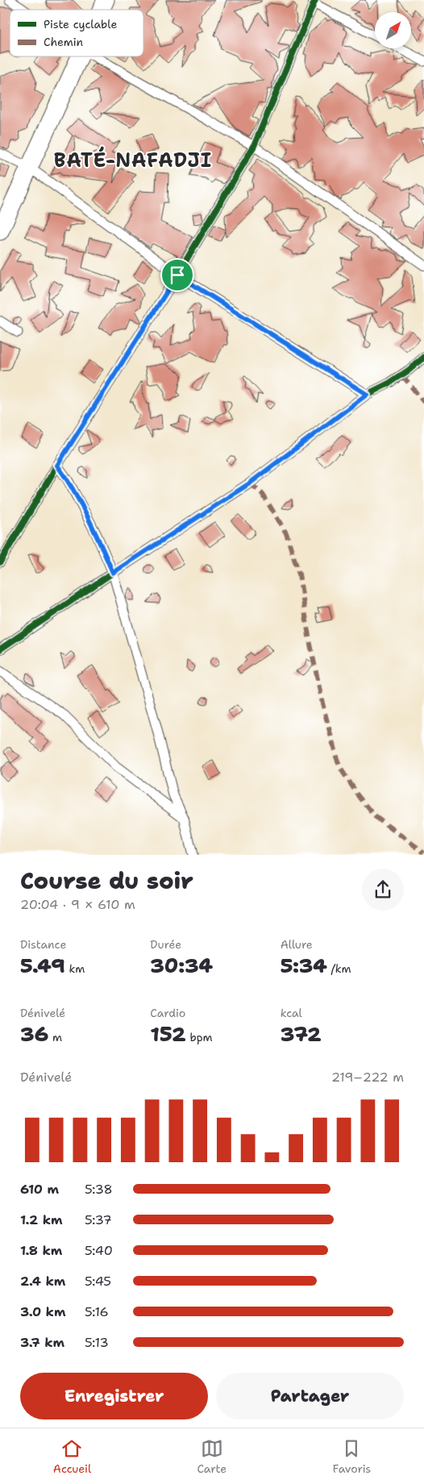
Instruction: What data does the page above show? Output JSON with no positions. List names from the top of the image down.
{
  "districts": ["BATÉ-NAFADJI"],
  "legend": ["Piste cyclable", "Chemin"],
  "north": "top right",
  "page": {
    "heading": ["Course du soir", "20:04 · 9 × 610 m"],
    "stats": [
      ["Distance", "5.49 km"],
      ["Durée", "30:34"],
      ["Allure", "5:34 /km"],
      ["Dénivelé", "36 m"],
      ["Cardio", "152 bpm"],
      ["kcal", "372"]
    ],
    "chart": ["Dénivelé", "219–222 m"],
    "list": [
      {
        "name": "610 m",
        "note": "5:38"
      },
      {
        "name": "1.2 km",
        "note": "5:37"
      },
      {
        "name": "1.8 km",
        "note": "5:40"
      },
      {
        "name": "2.4 km",
        "note": "5:45"
      },
      {
        "name": "3.0 km",
        "note": "5:16"
      },
      {
        "name": "3.7 km",
        "note": "5:13"
      }
    ],
    "buttons": ["Enregistrer", "Partager"],
    "tabs": ["Accueil", "Carte", "Favoris"]
  }
}
